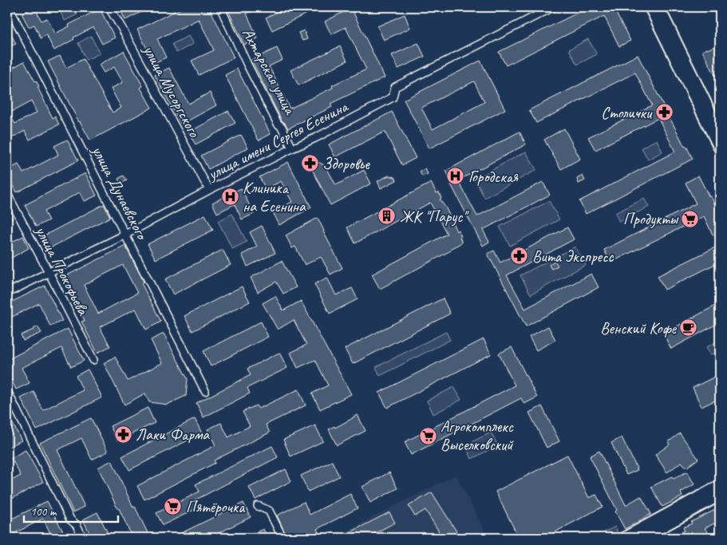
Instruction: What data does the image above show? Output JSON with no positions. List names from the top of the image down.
{
  "streets": {
    "street": [
      "Ахтарская улица",
      "улица Мусоргского",
      "улица имени Сергея Есенина",
      "улица Дунаевского",
      "улица Прокофьева"
    ]
  },
  "crossings": [
    ["Ахтарская улица", "улица имени Сергея Есенина"],
    ["улица Мусоргского", "улица имени Сергея Есенина"],
    ["улица имени Сергея Есенина", "улица Дунаевского"],
    ["улица имени Сергея Есенина", "улица Прокофьева"]
  ],
  "places": {
    "pharmacy": [
      "Столички",
      "Здоровье",
      "Вита Экспресс",
      "Лаки Фарма"
    ],
    "hospital": ["Городская", "Клиника на Есенина"],
    "building": ["ЖК \"Парус\""],
    "supermarket": ["Продукты", "Агрокомплекс Выселковский", "Пятёрочка"],
    "cafe": ["Венский Кофе"]
  },
  "scale_bar": "100 m"
}
